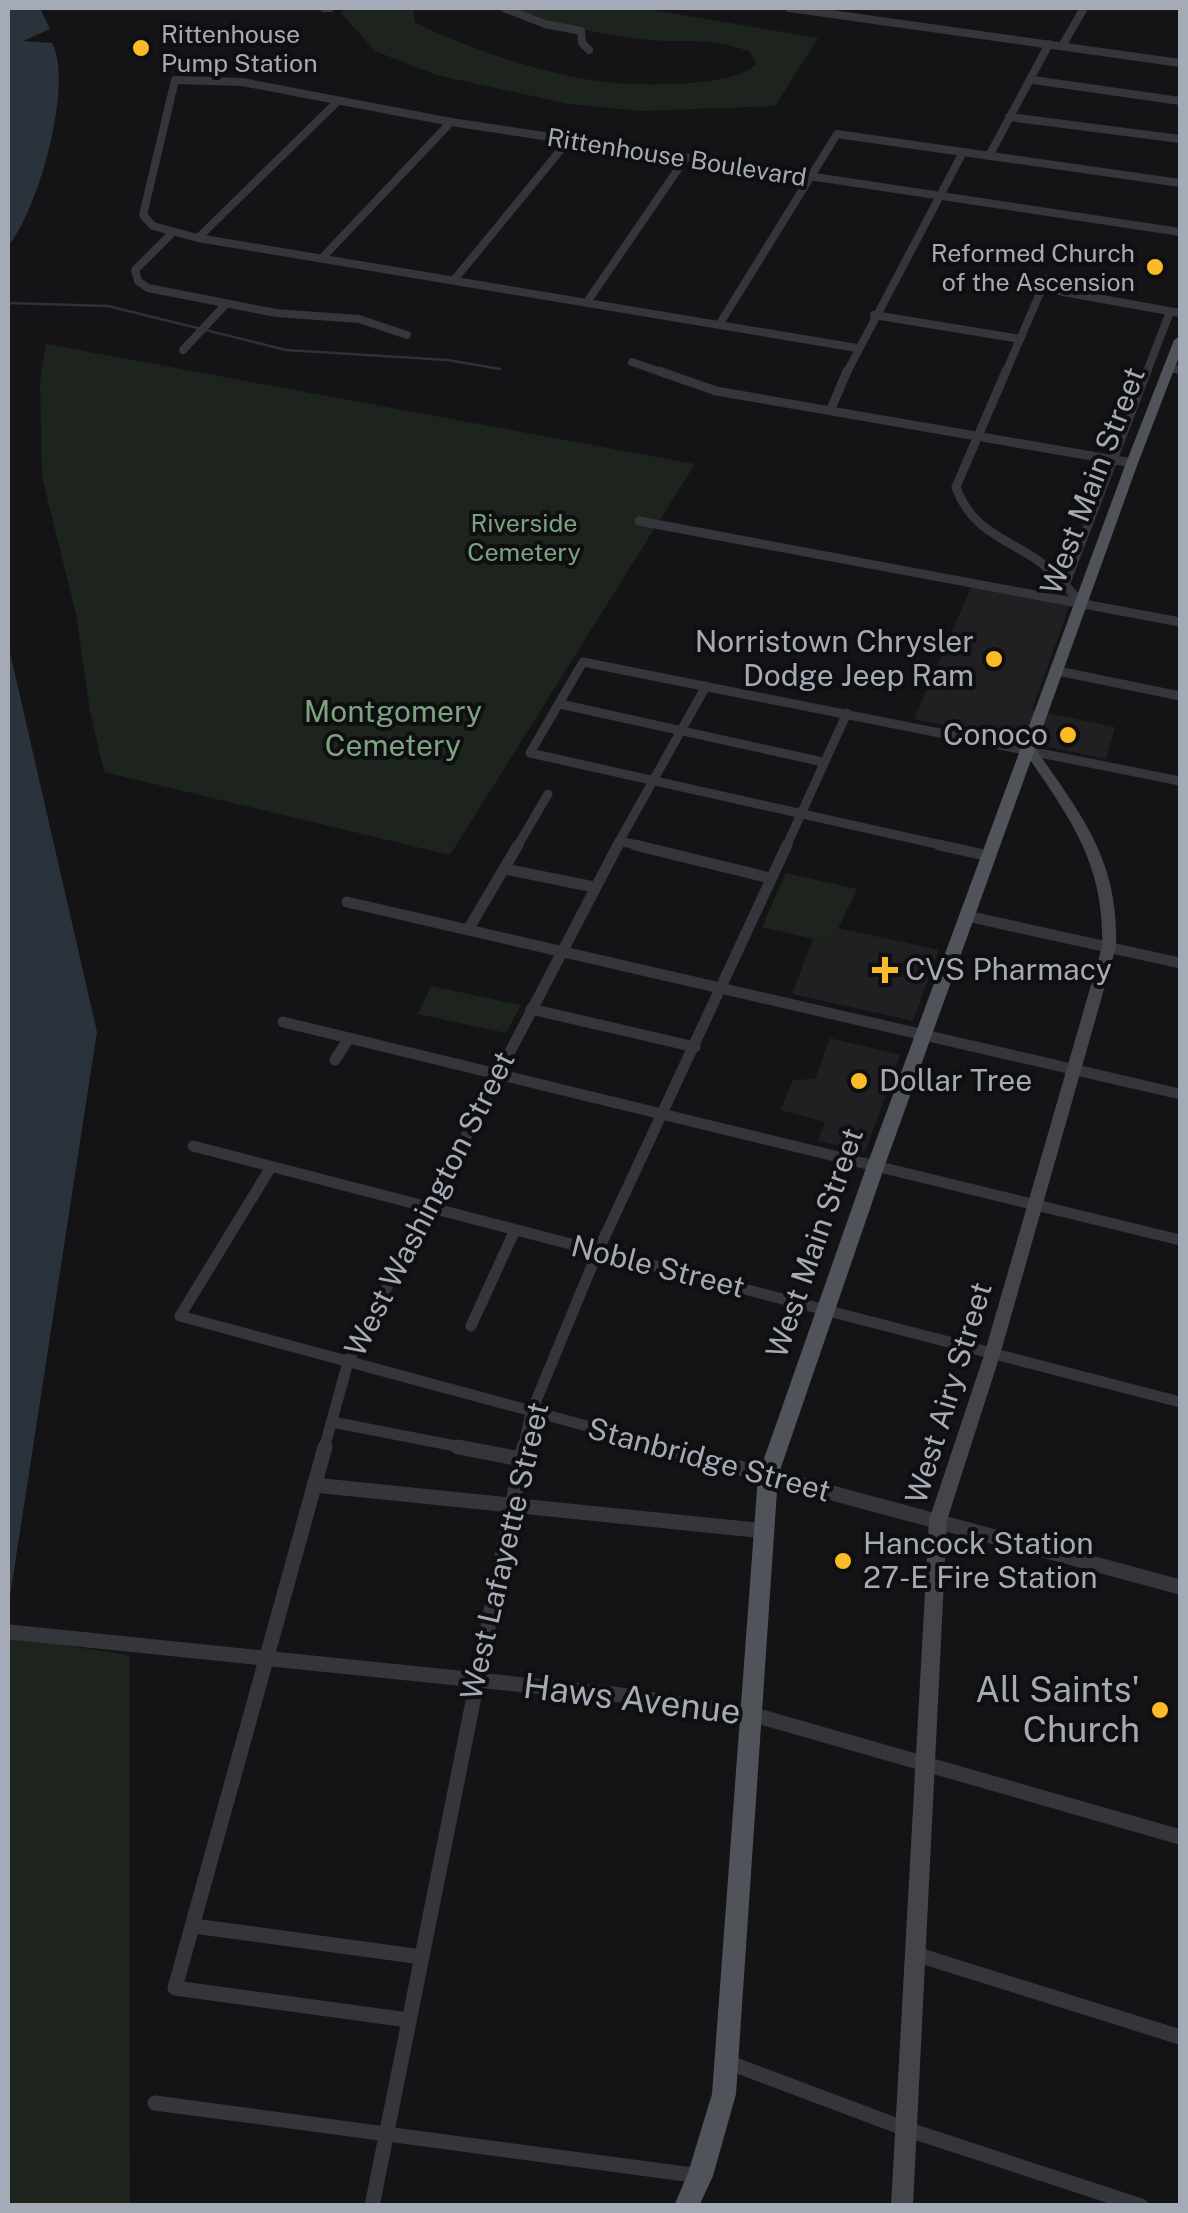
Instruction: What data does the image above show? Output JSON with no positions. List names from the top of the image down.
{
  "streets": {
    "main road": ["West Main Street", "West Airy Street"],
    "street": [
      "Rittenhouse Boulevard",
      "West Washington Street",
      "Noble Street",
      "Stanbridge Street",
      "West Lafayette Street",
      "Haws Avenue"
    ]
  },
  "crossings": [
    ["West Main Street", "Noble Street"],
    ["West Main Street", "West Airy Street"],
    ["West Main Street", "Stanbridge Street"],
    ["West Main Street", "Haws Avenue"],
    ["West Washington Street", "Noble Street"],
    ["West Washington Street", "Stanbridge Street"],
    ["West Washington Street", "West Lafayette Street"],
    ["West Washington Street", "Haws Avenue"],
    ["Noble Street", "West Airy Street"],
    ["Noble Street", "Stanbridge Street"],
    ["Noble Street", "West Lafayette Street"],
    ["West Airy Street", "Stanbridge Street"],
    ["West Airy Street", "Haws Avenue"],
    ["Stanbridge Street", "West Lafayette Street"],
    ["West Lafayette Street", "Haws Avenue"]
  ],
  "parks": ["Riverside Cemetery", "Montgomery Cemetery"],
  "places": {
    "other": [
      "Rittenhouse Pump Station",
      "Reformed Church of the Ascension",
      "Norristown Chrysler Dodge Jeep Ram",
      "Conoco",
      "Dollar Tree",
      "Hancock Station 27-E Fire Station",
      "All Saints' Church"
    ],
    "health": ["CVS Pharmacy"]
  }
}
